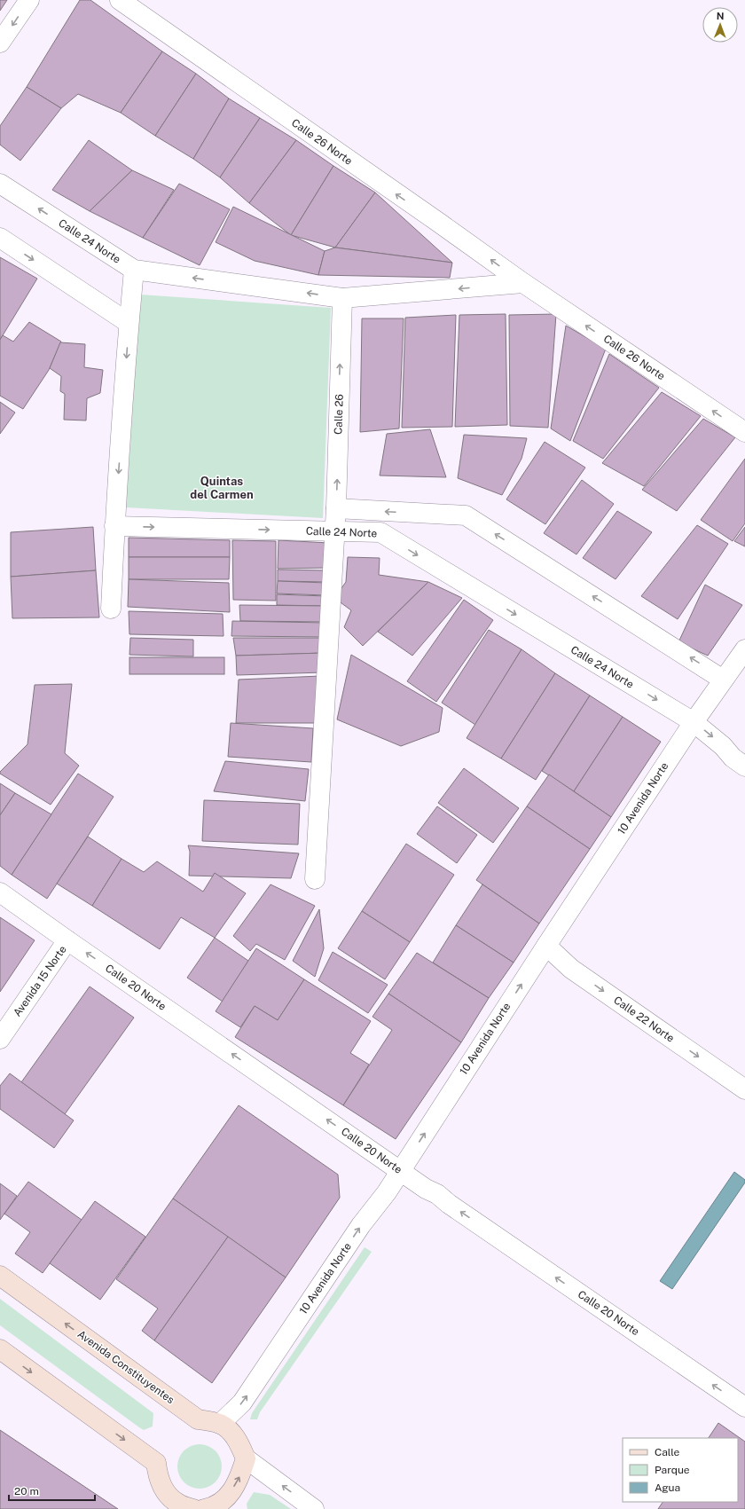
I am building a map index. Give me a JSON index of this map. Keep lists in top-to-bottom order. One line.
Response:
{"streets":{"main road":["Avenida Constituyentes"],"street":["Calle 26 Norte","Calle 24 Norte","Calle 26","10 Avenida Norte","Avenida 15 Norte","Calle 20 Norte","Calle 22 Norte"]},"crossings":[["Calle 24 Norte","Calle 26"],["Calle 24 Norte","10 Avenida Norte"],["10 Avenida Norte","Calle 20 Norte"],["10 Avenida Norte","Calle 22 Norte"],["10 Avenida Norte","Avenida Constituyentes"],["Avenida 15 Norte","Calle 20 Norte"]],"one_way":["Calle 26 Norte","Calle 26","10 Avenida Norte","Calle 20 Norte","Calle 22 Norte"],"districts":["Quintas del Carmen"],"legend":["Calle","Parque","Agua"],"scale_bar":"20 m","north":"top"}
